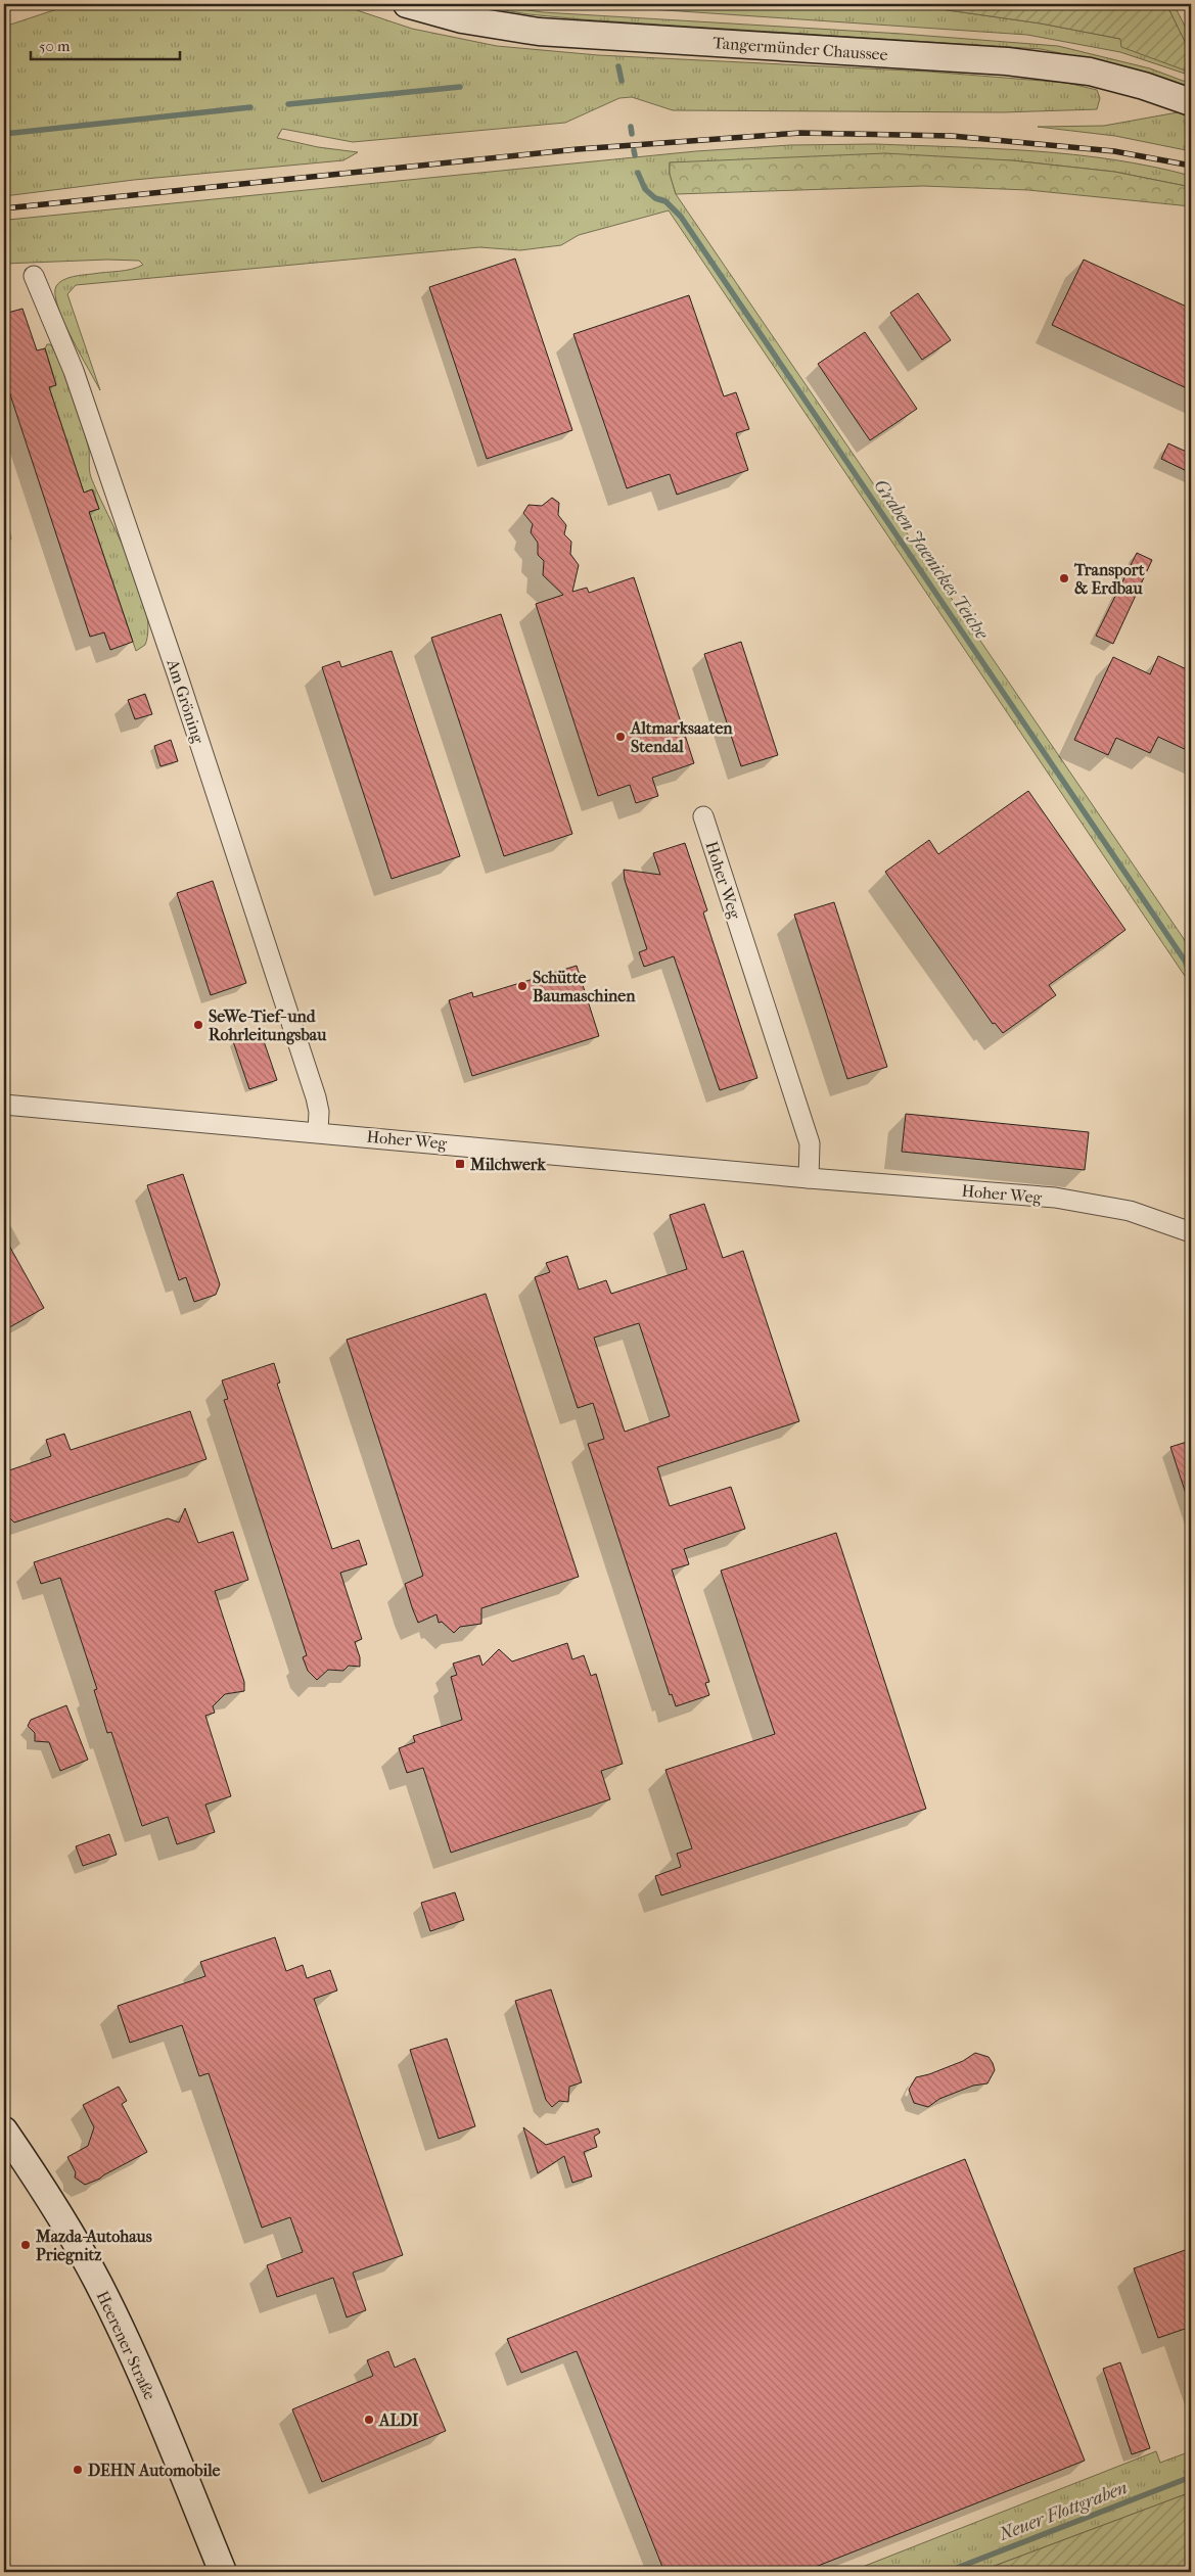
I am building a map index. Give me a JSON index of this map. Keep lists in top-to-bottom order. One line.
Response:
{"streets":{"main road":["Tangermünder Chaussee","Heerener Straße"],"street":["Am Gröning","Hoher Weg"]},"crossings":[["Am Gröning","Hoher Weg"]],"water":["Graben Jaenickes Teiche","Neuer Flottgraben"],"places":{"other":["Transport & Erdbau","Altmarksaaten Stendal","Schütte Baumaschinen","SeWe-Tief- und Rohrleitungsbau","Mazda-Autohaus Priegnitz","ALDI","DEHN Automobile"],"transit":["Milchwerk"]},"scale_bar":"50 m"}
